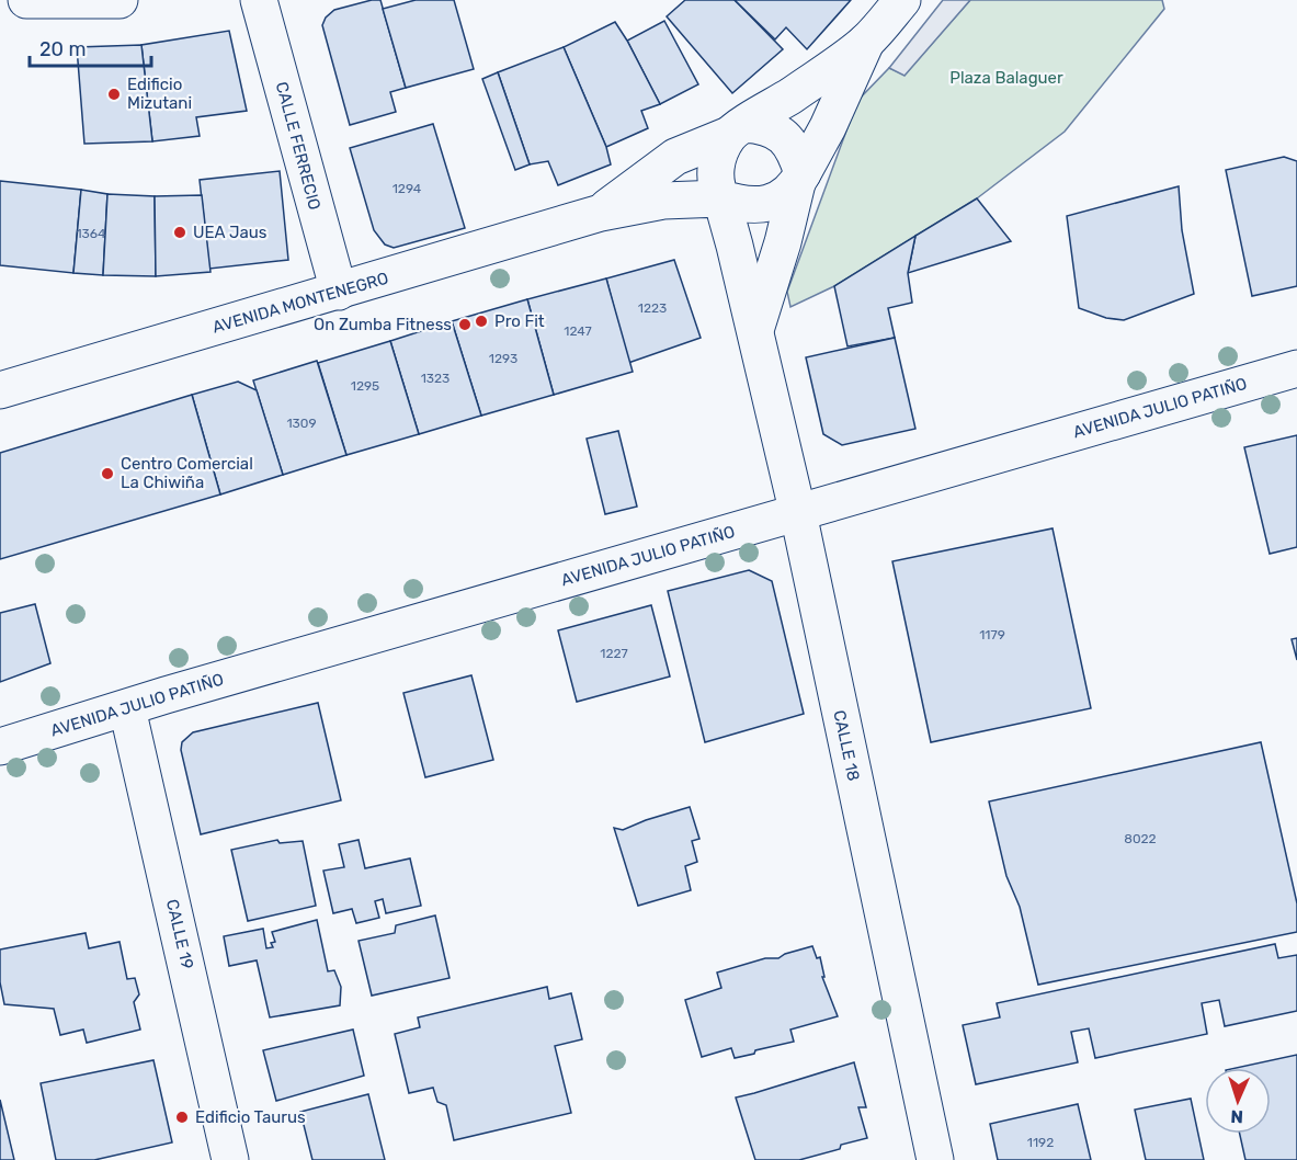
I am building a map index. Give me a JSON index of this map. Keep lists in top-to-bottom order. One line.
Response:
{"streets":{"street":["CALLE FERRECIO","AVENIDA MONTENEGRO","AVENIDA JULIO PATIÑO","CALLE 18","CALLE 19"]},"crossings":[["CALLE FERRECIO","AVENIDA MONTENEGRO"],["AVENIDA MONTENEGRO","CALLE 18"],["AVENIDA JULIO PATIÑO","CALLE 18"],["AVENIDA JULIO PATIÑO","CALLE 19"]],"parks":["Plaza Balaguer"],"places":["Edificio Mizutani","UEA Jaus","Pro Fit","On Zumba Fitness","Centro Comercial La Chiwiña","Edificio Taurus"],"house_numbers":["1294","1364","1223","1247","1293","1323","1295","1309","1179","1227","8022","1192"],"scale_bar":"20 m","north":"bottom"}
